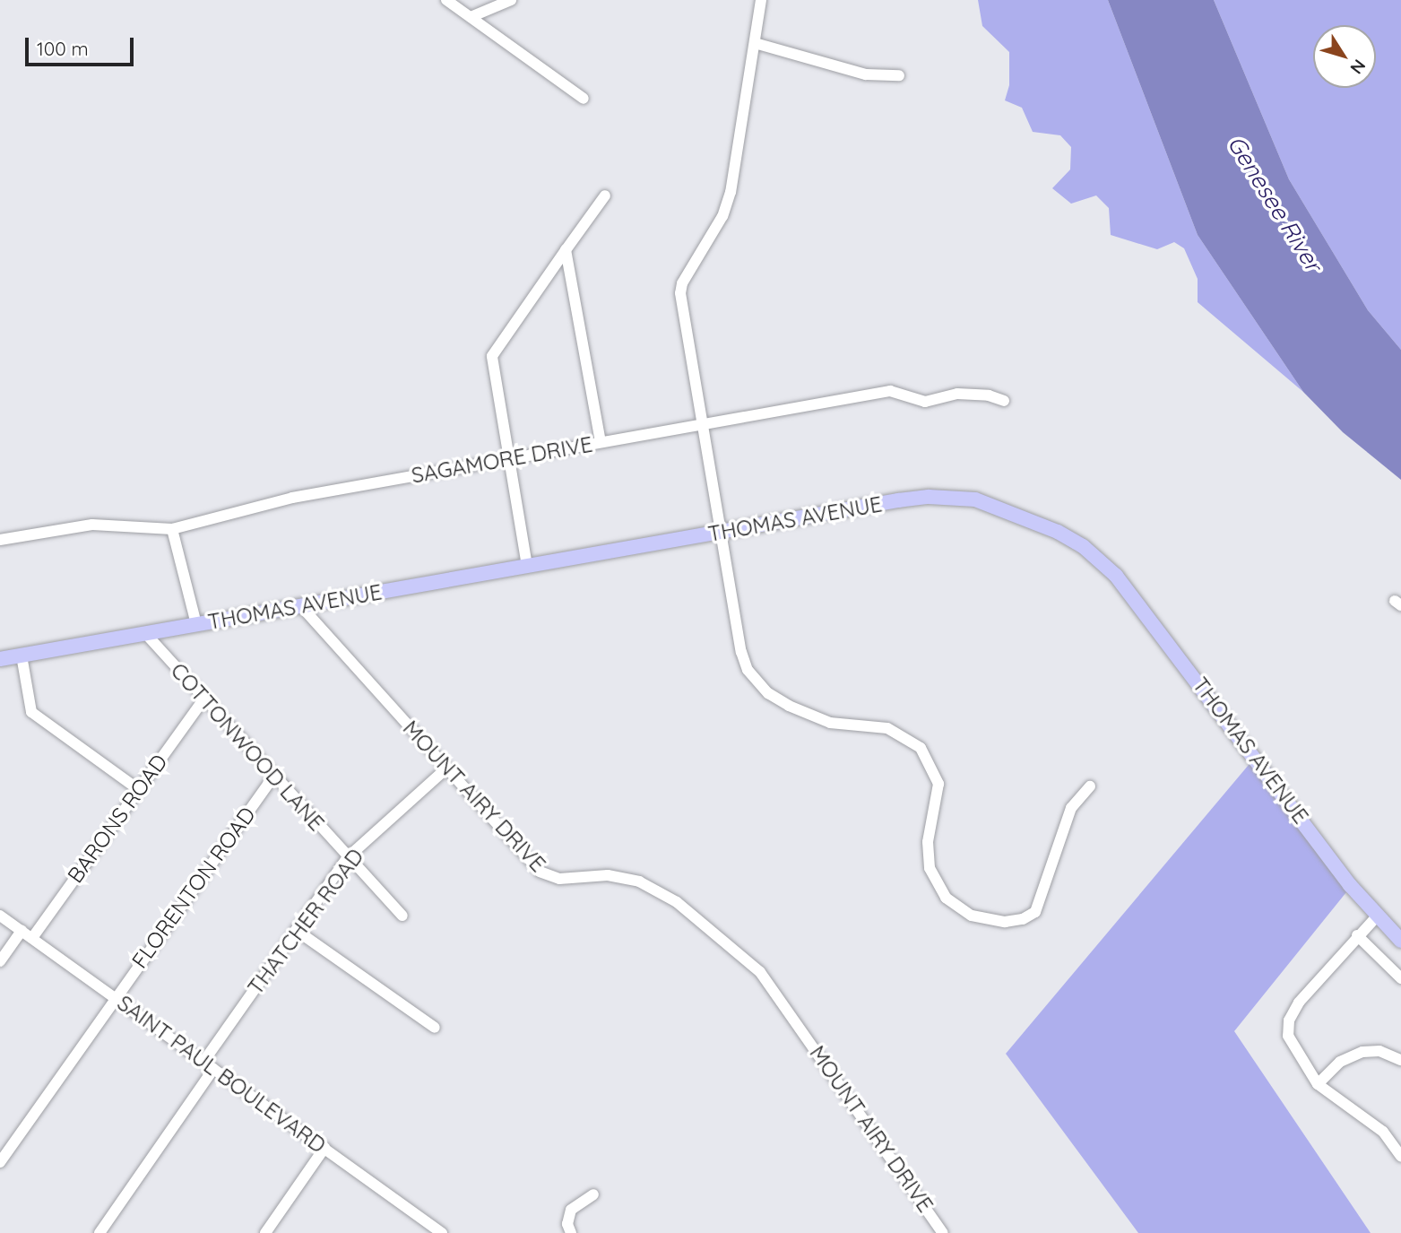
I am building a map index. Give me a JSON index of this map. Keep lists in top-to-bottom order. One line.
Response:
{"streets":{"main road":["THOMAS AVENUE"],"street":["SAGAMORE DRIVE","COTTONWOOD LANE","MOUNT AIRY DRIVE","BARONS ROAD","FLORENTON ROAD","THATCHER ROAD","SAINT PAUL BOULEVARD"]},"crossings":[["THOMAS AVENUE","COTTONWOOD LANE"],["THOMAS AVENUE","MOUNT AIRY DRIVE"],["COTTONWOOD LANE","BARONS ROAD"],["COTTONWOOD LANE","FLORENTON ROAD"],["COTTONWOOD LANE","THATCHER ROAD"],["MOUNT AIRY DRIVE","THATCHER ROAD"],["BARONS ROAD","SAINT PAUL BOULEVARD"],["FLORENTON ROAD","SAINT PAUL BOULEVARD"],["THATCHER ROAD","SAINT PAUL BOULEVARD"]],"water":["Genesee River"],"scale_bar":"100 m","north":"bottom right"}
